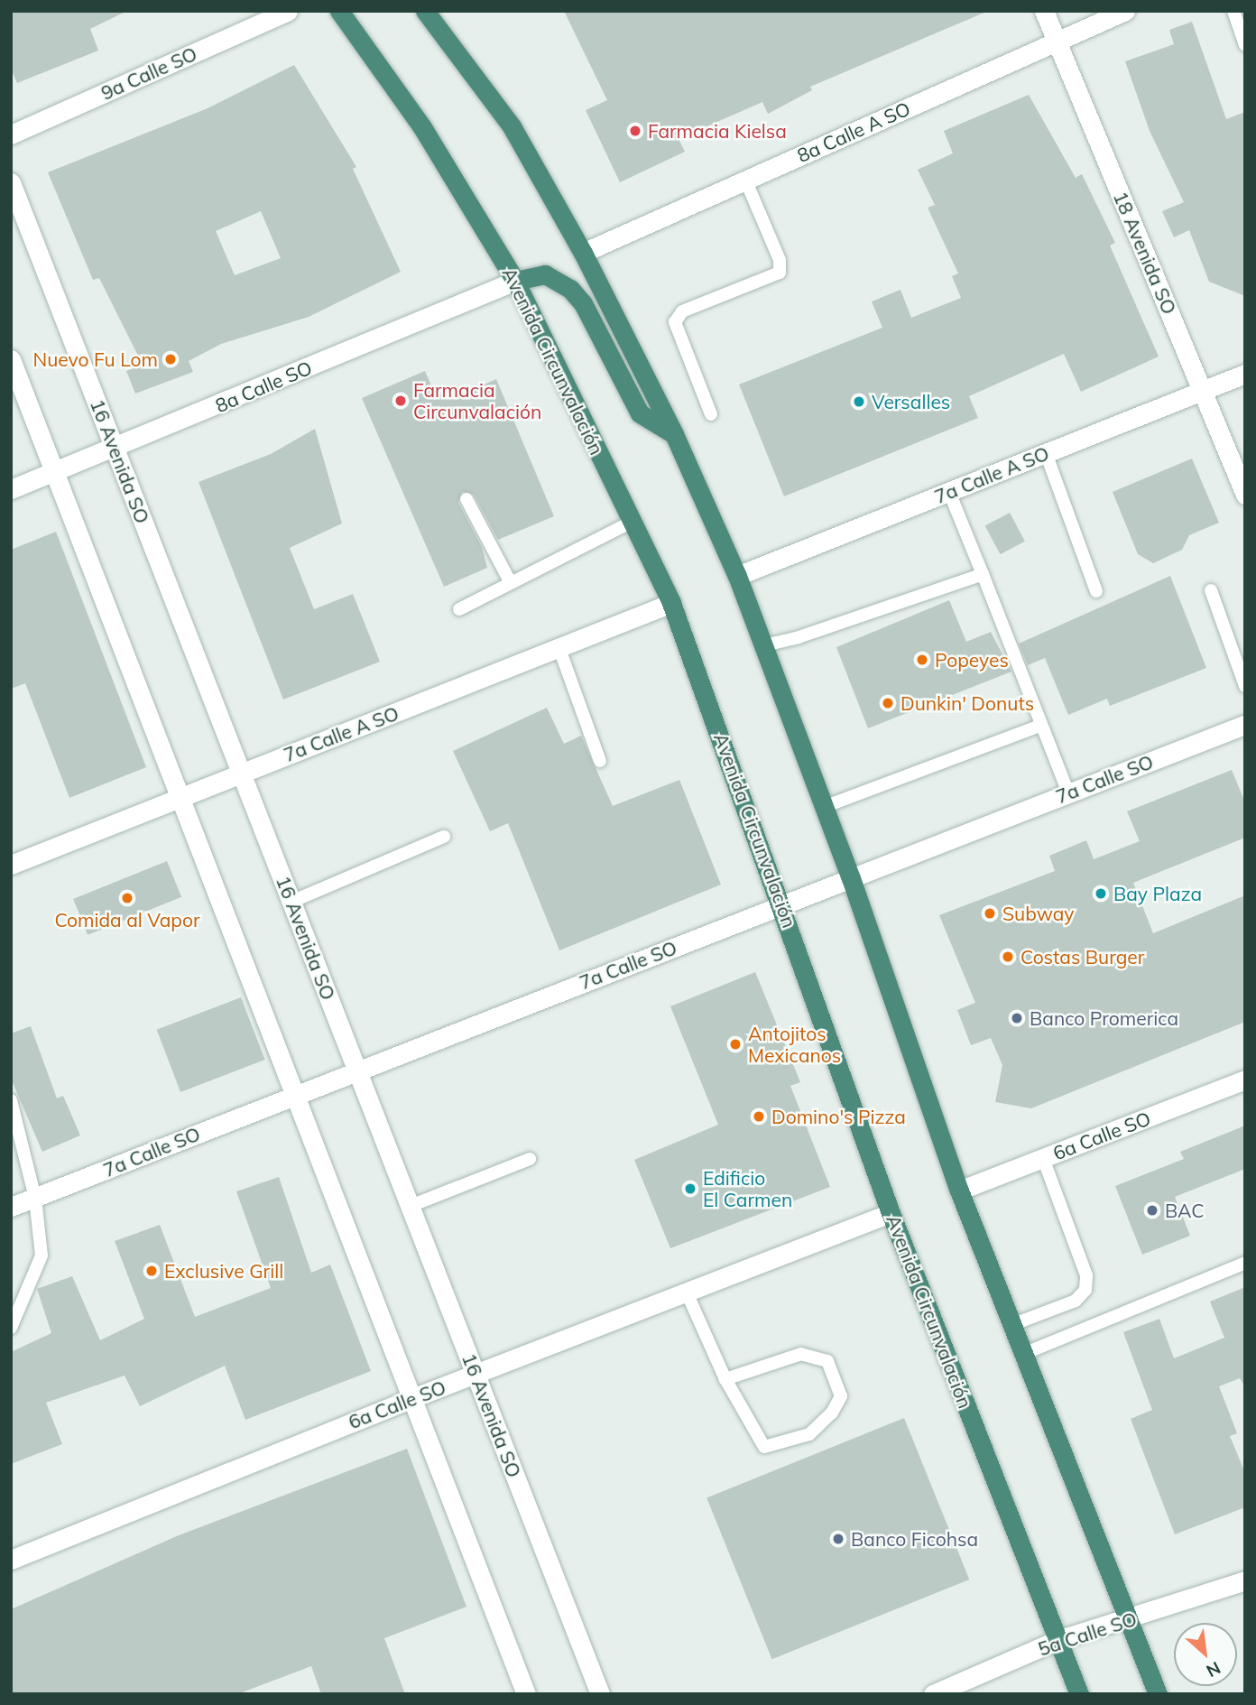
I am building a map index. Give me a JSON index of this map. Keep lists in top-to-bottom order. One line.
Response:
{"streets":{"highway":["Avenida Circunvalación"],"street":["9a Calle SO","8a Calle A SO","18 Avenida SO","8a Calle SO","16 Avenida SO","7a Calle A SO","7a Calle SO","6a Calle SO","5a Calle SO"]},"crossings":[["8a Calle A SO","18 Avenida SO"],["18 Avenida SO","7a Calle A SO"],["Avenida Circunvalación","8a Calle SO"],["Avenida Circunvalación","7a Calle A SO"],["Avenida Circunvalación","7a Calle SO"],["Avenida Circunvalación","6a Calle SO"],["Avenida Circunvalación","5a Calle SO"],["8a Calle SO","16 Avenida SO"],["16 Avenida SO","7a Calle A SO"],["16 Avenida SO","7a Calle SO"],["16 Avenida SO","6a Calle SO"]],"places":["Farmacia Kielsa","Nuevo Fu Lom","Farmacia Circunvalación","Versalles","Popeyes","Dunkin' Donuts","Bay Plaza","Comida al Vapor","Subway","Costas Burger","Banco Promerica","Antojitos Mexicanos","Domino's Pizza","Edificio El Carmen","BAC","Exclusive Grill","Banco Ficohsa"],"north":"bottom right"}
